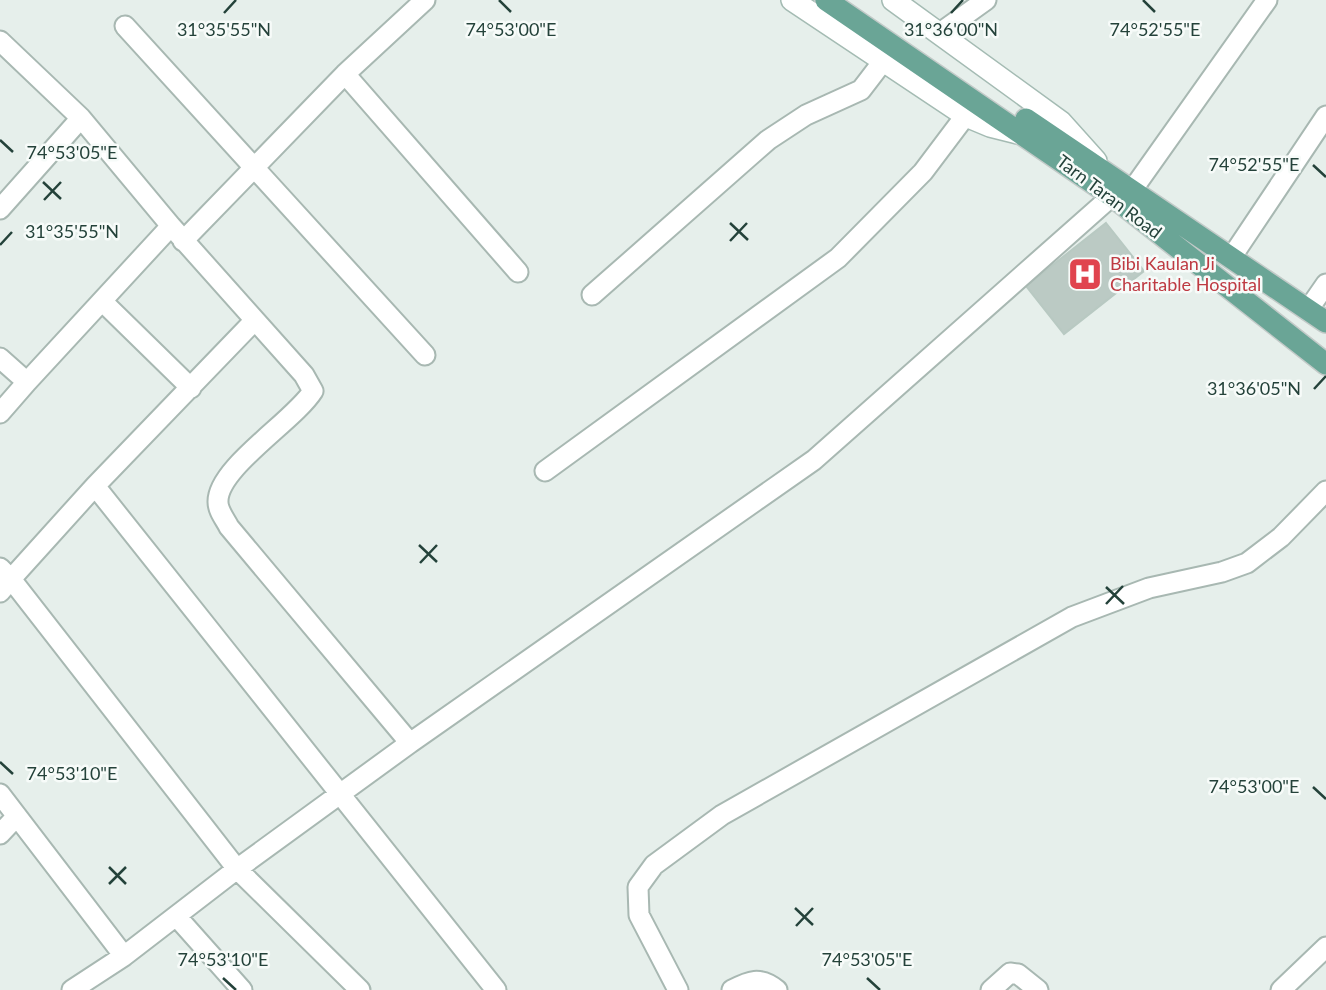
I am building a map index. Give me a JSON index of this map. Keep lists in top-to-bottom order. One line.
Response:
{"streets":{"main road":["Tarn Taran Road"]},"places":{"hospital":["Bibi Kaulan Ji Charitable Hospital"]},"coordinates":["74°53'00\"E","74°52'55\"E","31°35'55\"N","31°36'00\"N","74°53'05\"E","31°36'05\"N","74°53'10\"E"]}
